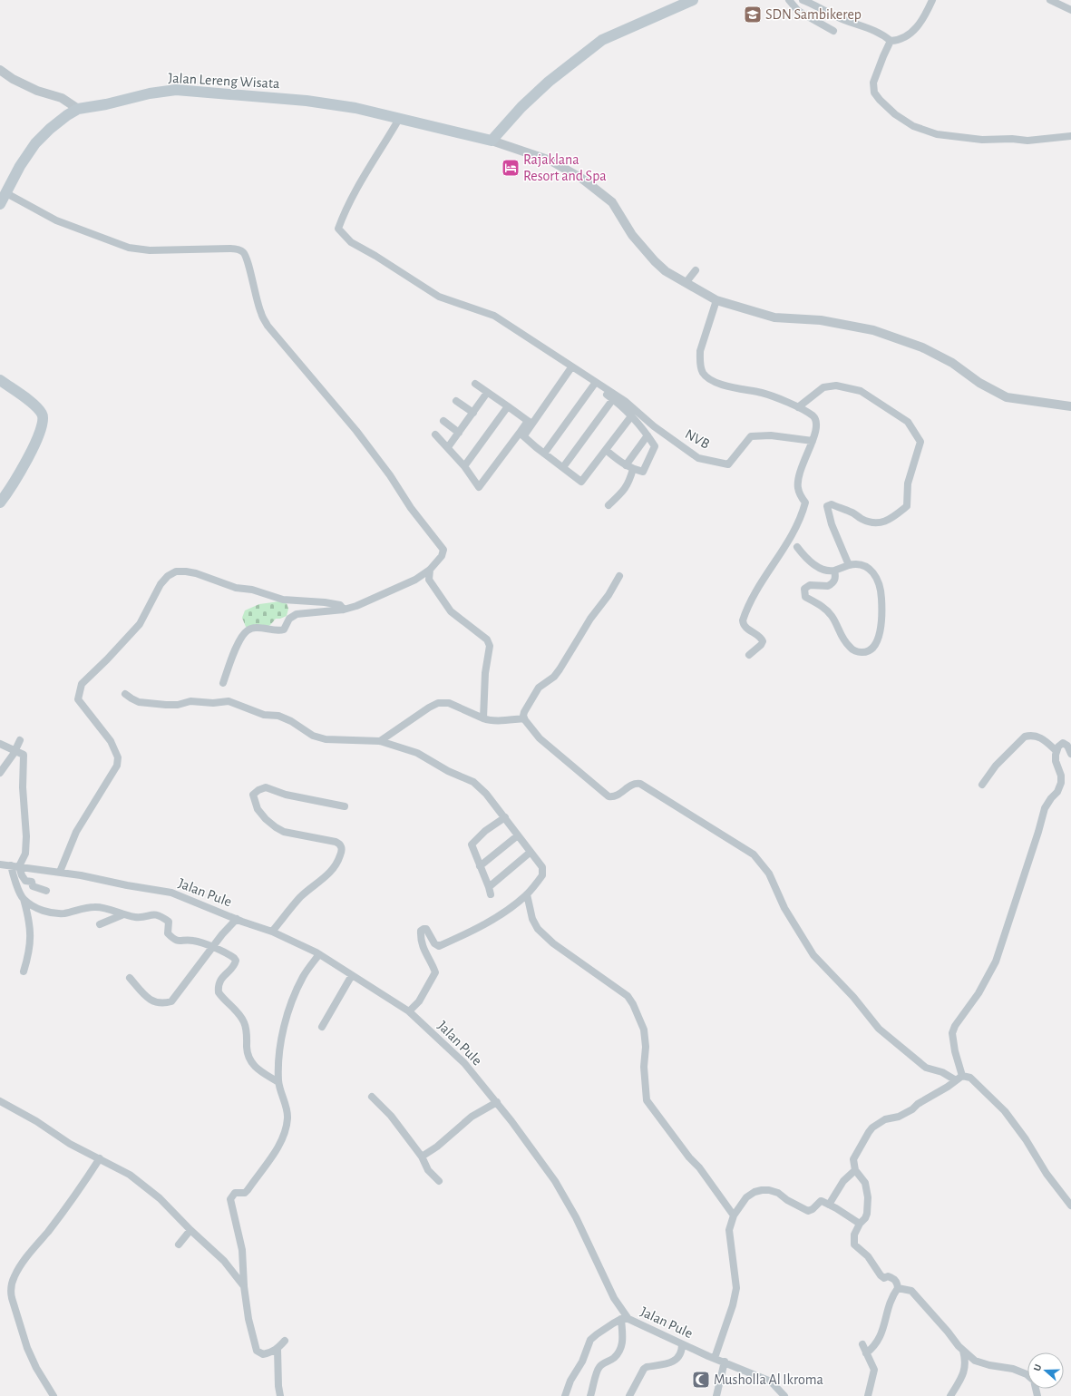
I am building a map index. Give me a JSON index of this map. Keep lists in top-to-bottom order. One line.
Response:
{"streets":{"main road":["Jalan Lereng Wisata"],"street":["NVB","Jalan Pule"]},"places":{"school or university":["SDN Sambikerep"],"hotel":["Rajaklana Resort and Spa"],"mosque":["Musholla Al Ikroma"]},"north":"left"}
